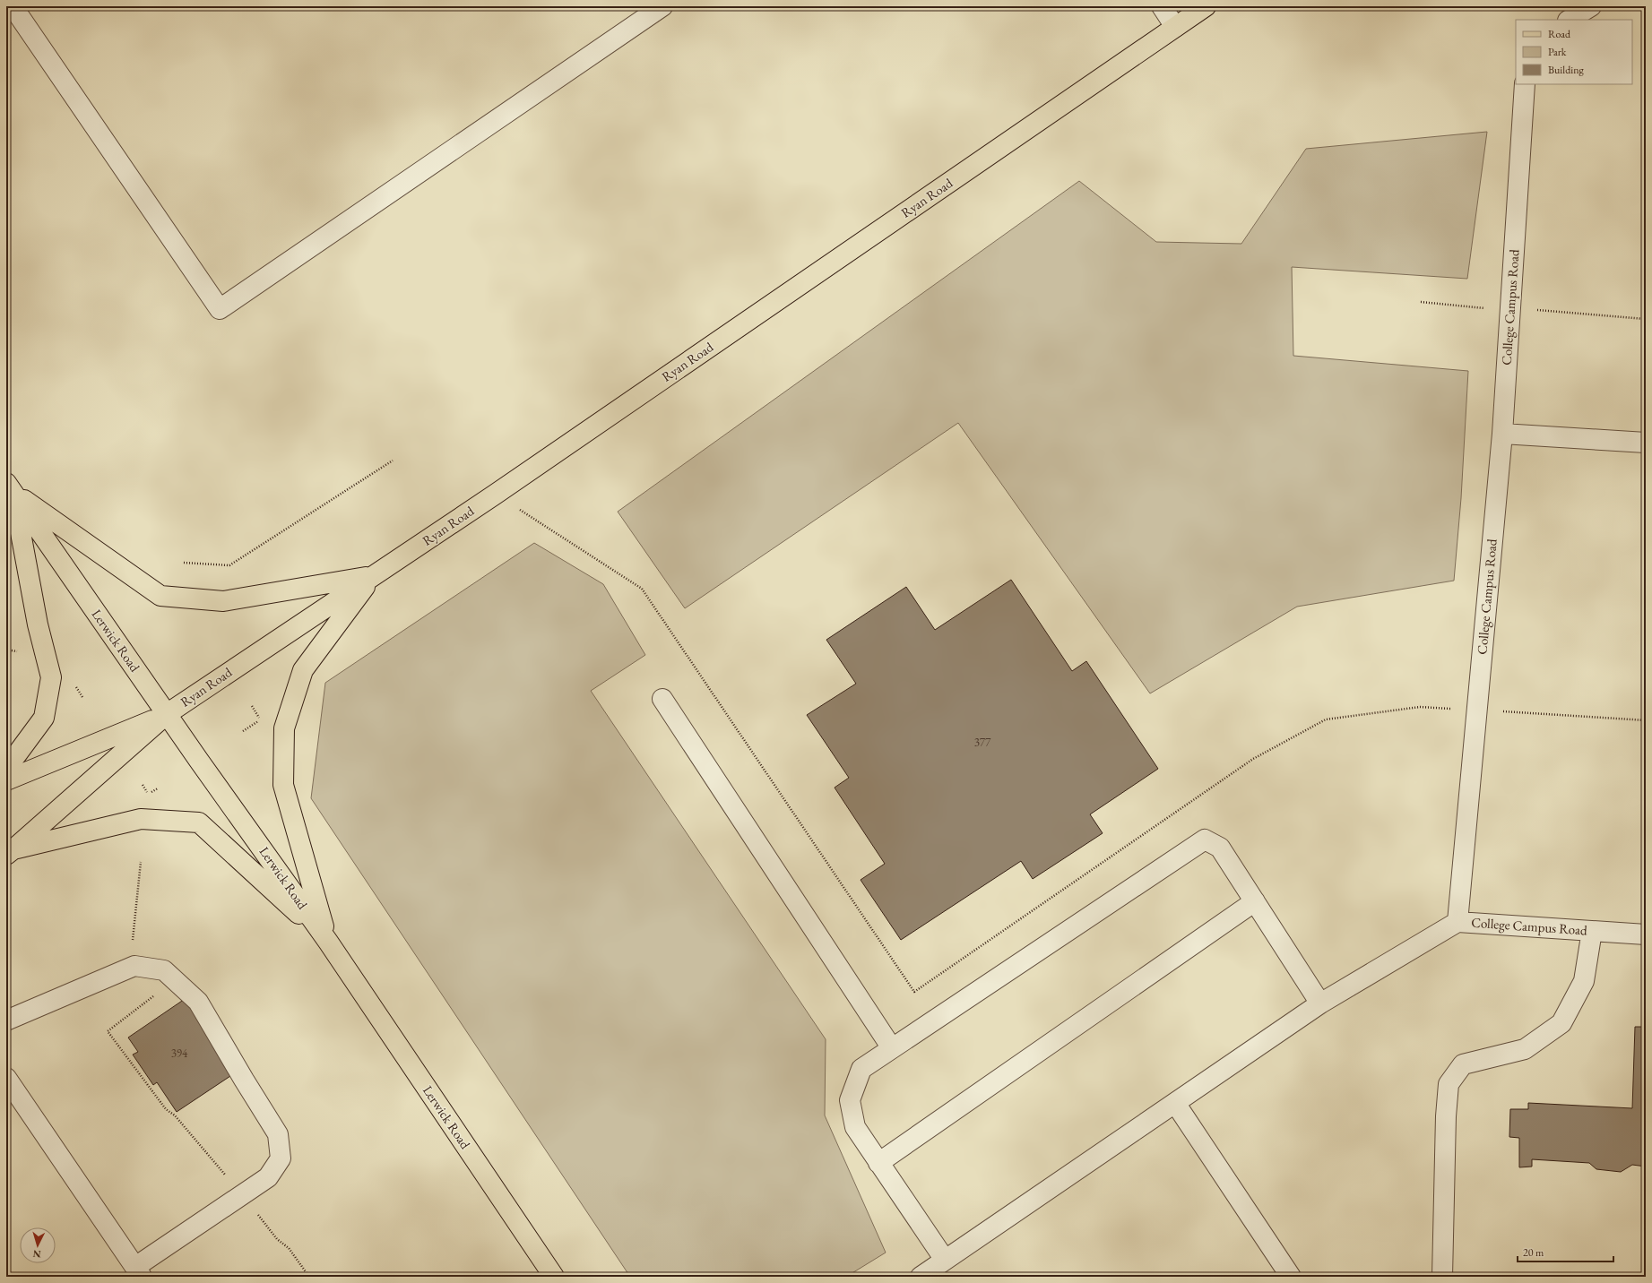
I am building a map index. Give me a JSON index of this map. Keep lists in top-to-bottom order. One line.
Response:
{"streets":{"main road":["Ryan Road","Lerwick Road"],"street":["College Campus Road"]},"crossings":[["Ryan Road","Lerwick Road"]],"house_numbers":["377","394"],"legend":["Road","Park","Building"],"scale_bar":"20 m","north":"bottom"}
